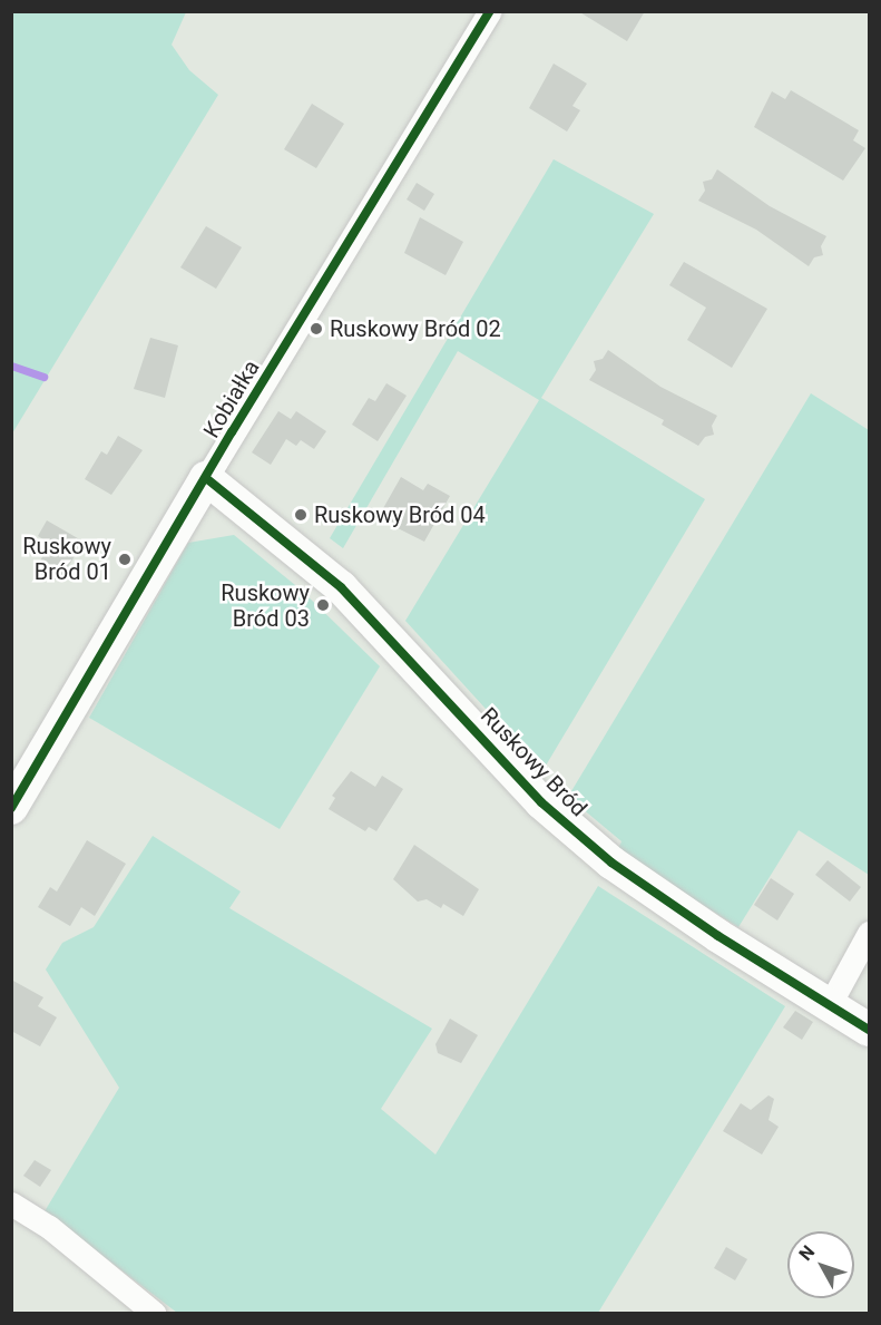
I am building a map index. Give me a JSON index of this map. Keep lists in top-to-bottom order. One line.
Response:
{"streets":{"street":["Kobiałka","Ruskowy Bród"]},"crossings":[["Kobiałka","Ruskowy Bród"]],"places":["Ruskowy Bród 02","Ruskowy Bród 04","Ruskowy Bród 01","Ruskowy Bród 03"],"north":"top left"}
